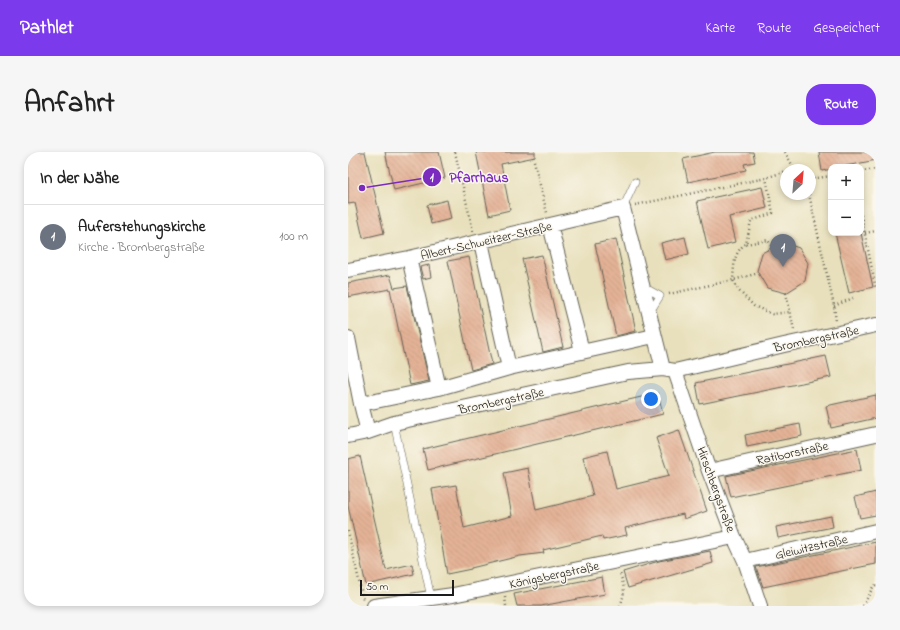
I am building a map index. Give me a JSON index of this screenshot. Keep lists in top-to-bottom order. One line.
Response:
{"streets":{"street":["Albert-Schweitzer-Straße","Brombergstraße","Ratiborstraße","Hirschbergstraße","Gleiwitzstraße","Königsbergstraße"]},"crossings":[["Brombergstraße","Hirschbergstraße"],["Ratiborstraße","Hirschbergstraße"],["Hirschbergstraße","Gleiwitzstraße"],["Hirschbergstraße","Königsbergstraße"]],"places":["Pfarrhaus"],"scale_bar":"50 m","north":"top right","page":{"header":"Pathlet","nav":["Karte","Route","Gespeichert"],"title":"Anfahrt","buttons":"Route","heading":"In der Nähe","map_buttons":["+","−"],"list":[{"mark":"1","name":"Auferstehungskirche","note":"Kirche · Brombergstraße","value":"100 m"}],"pins":"1","scale":"50 m"}}
